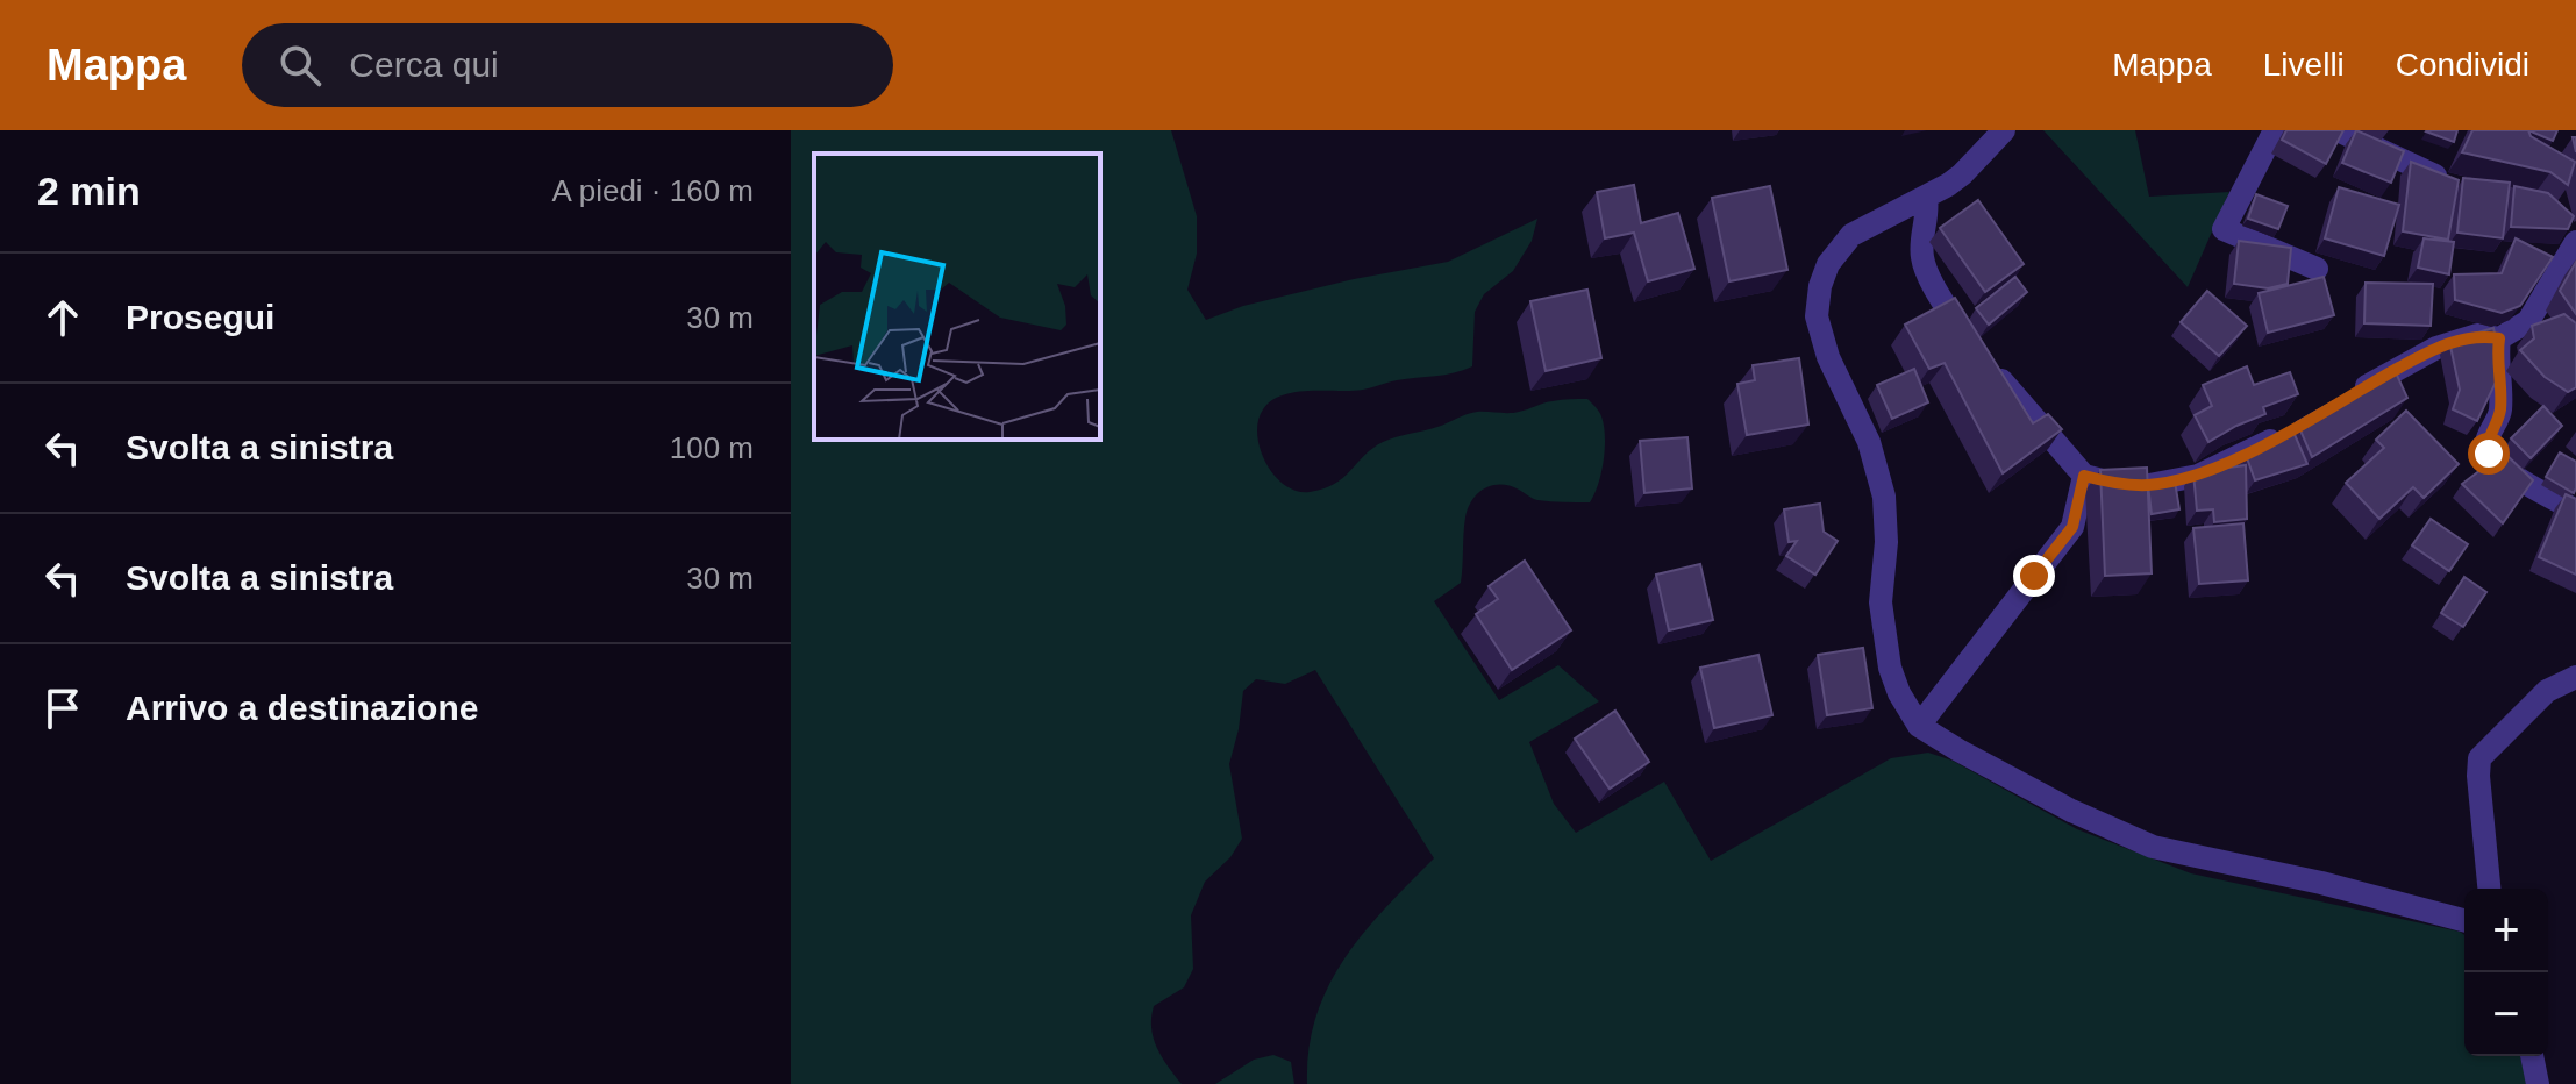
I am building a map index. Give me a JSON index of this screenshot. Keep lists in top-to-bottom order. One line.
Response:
{"page":{"header":"Mappa","search":"Cerca qui","nav":["Mappa","Livelli","Condividi"],"heading":["2 min","A piedi · 160 m"],"list":[["Prosegui","30 m"],["Svolta a sinistra","100 m"],["Svolta a sinistra","30 m"],"Arrivo a destinazione"],"map_buttons":["+","−"]}}
